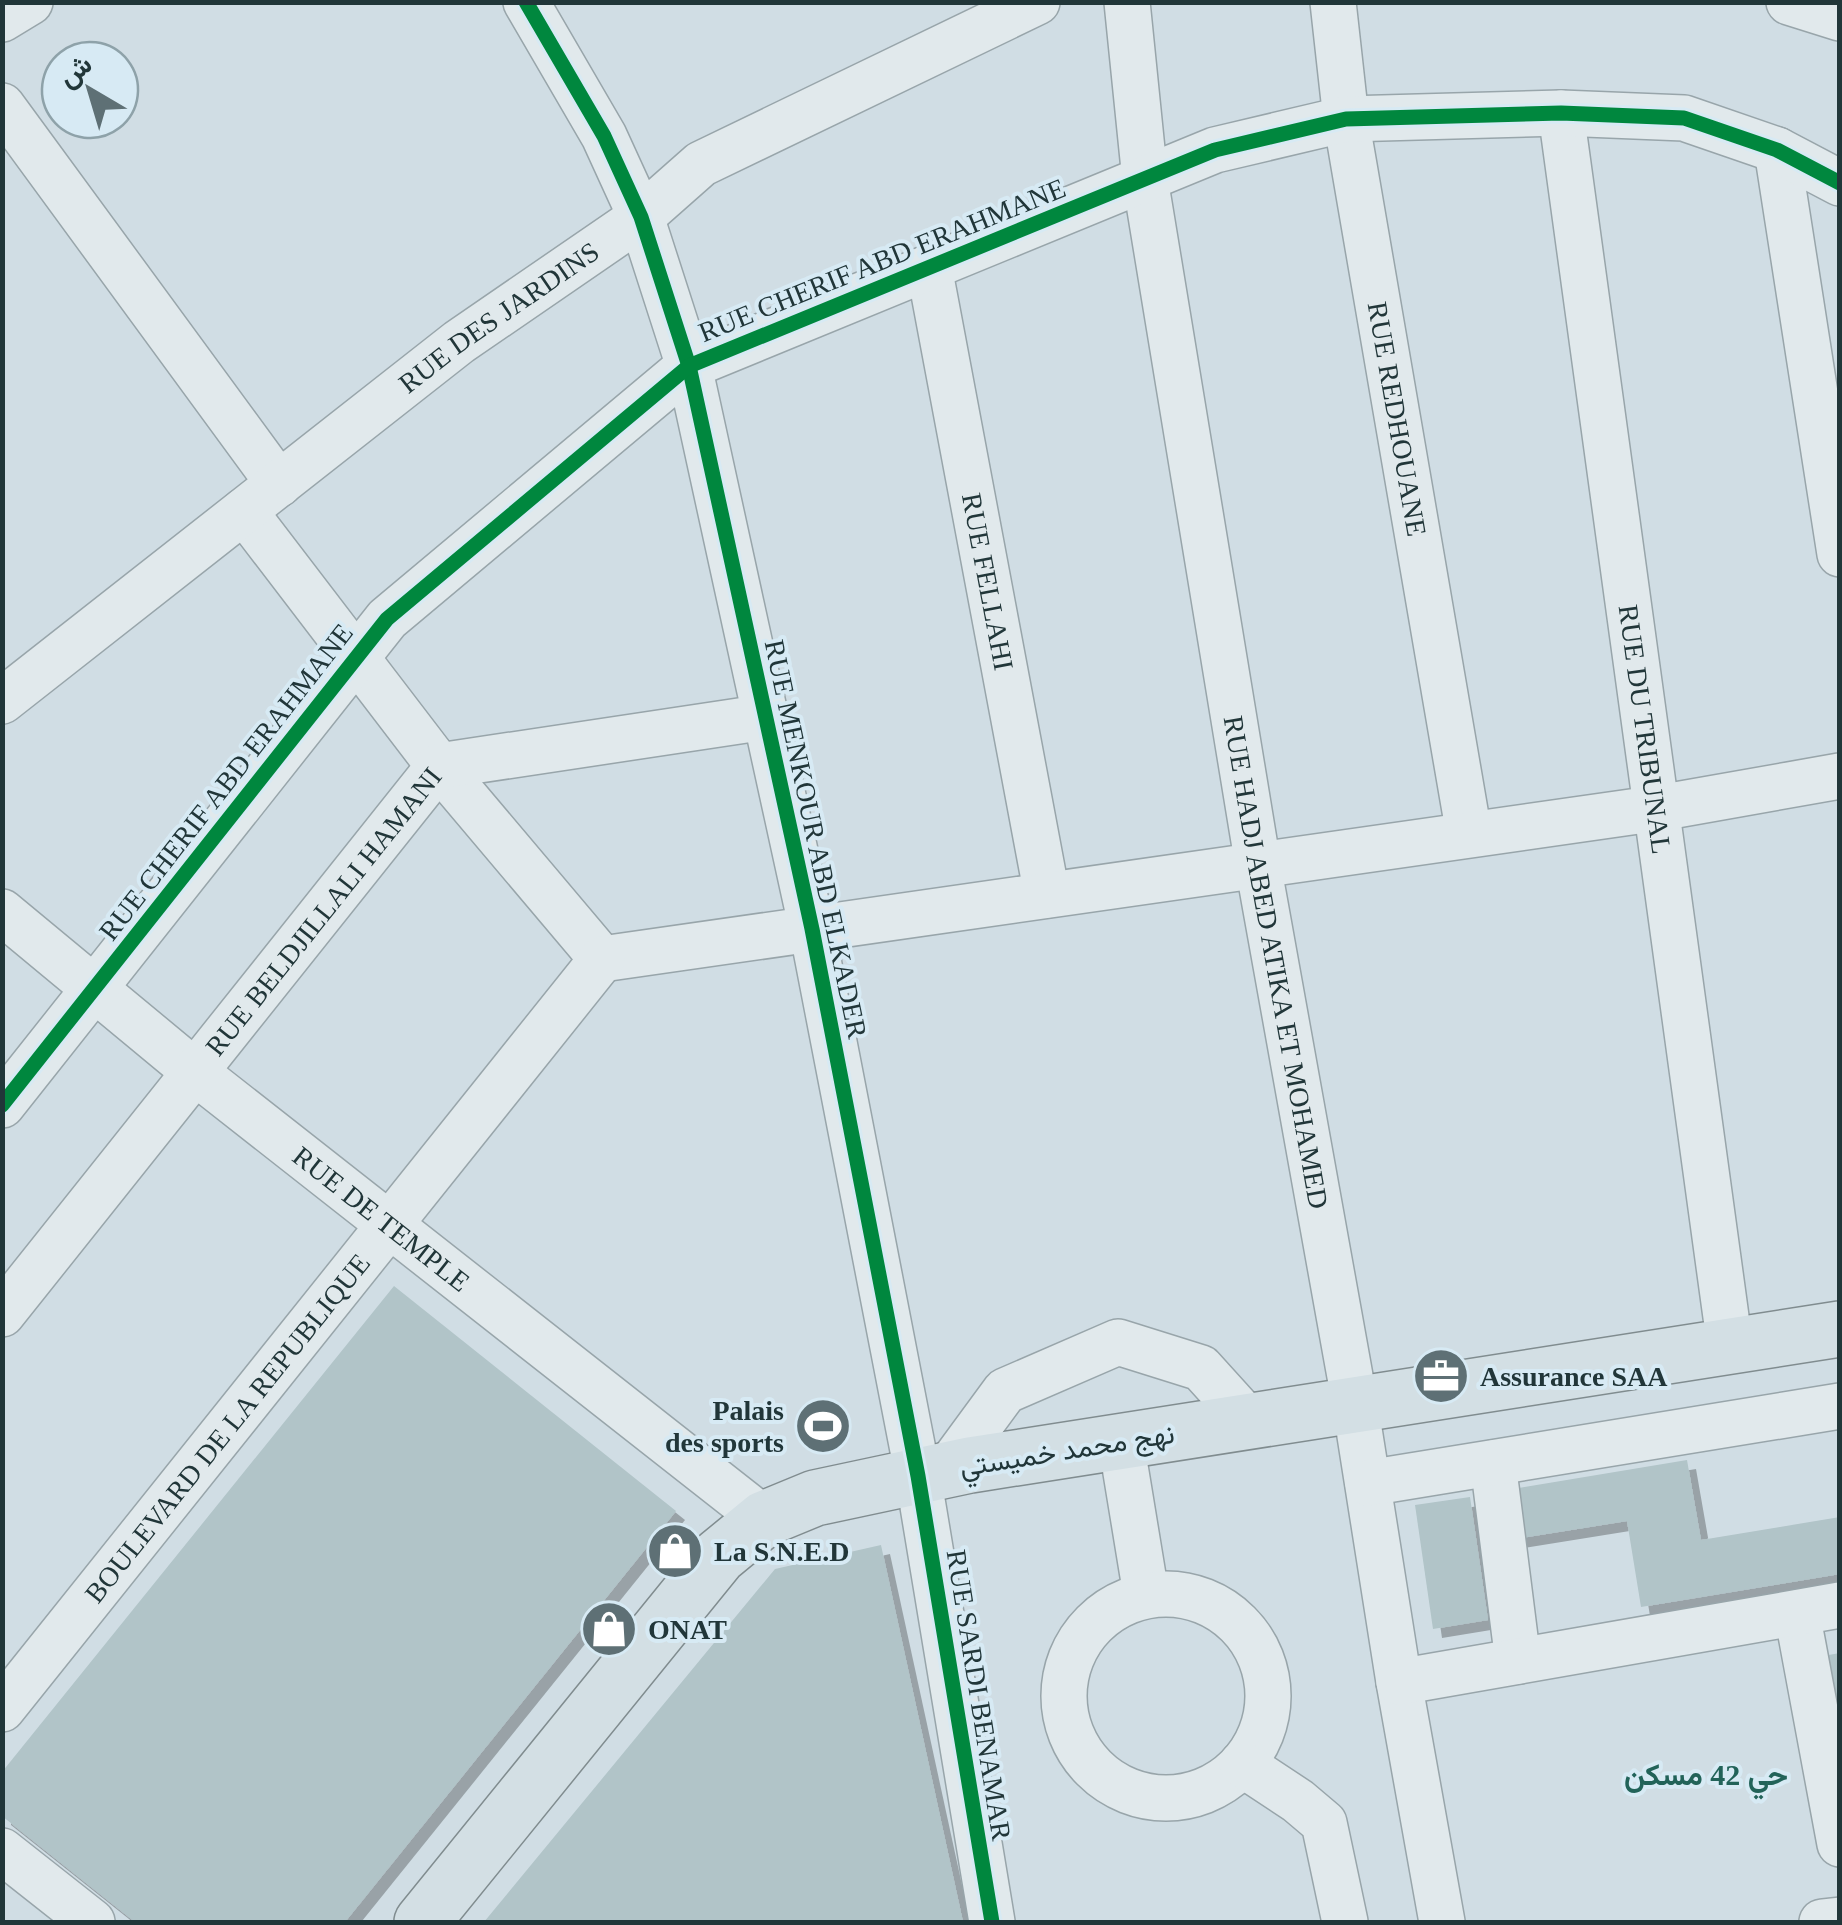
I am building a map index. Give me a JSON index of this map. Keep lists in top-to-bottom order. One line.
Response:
{"streets":{"main road":["نهج محمد خميستي"],"street":["RUE CHERIF ABD ERAHMANE","RUE DES JARDINS","RUE REDHOUANE","RUE FELLAHI","RUE DU TRIBUNAL","RUE MENKOUR ABD ELKADER","RUE BELDJILLALI HAMANI","RUE HADJ ABED ATIKA ET MOHAMED","RUE DE TEMPLE","BOULEVARD DE LA REPUBLIQUE","RUE SARDI BENAMAR"]},"crossings":[["RUE CHERIF ABD ERAHMANE","RUE REDHOUANE"],["RUE CHERIF ABD ERAHMANE","RUE FELLAHI"],["RUE CHERIF ABD ERAHMANE","RUE DU TRIBUNAL"],["RUE CHERIF ABD ERAHMANE","RUE MENKOUR ABD ELKADER"],["RUE CHERIF ABD ERAHMANE","RUE HADJ ABED ATIKA ET MOHAMED"],["RUE CHERIF ABD ERAHMANE","RUE DE TEMPLE"],["RUE DES JARDINS","RUE MENKOUR ABD ELKADER"],["RUE DU TRIBUNAL","نهج محمد خميستي"],["RUE MENKOUR ABD ELKADER","RUE BELDJILLALI HAMANI"],["RUE MENKOUR ABD ELKADER","نهج محمد خميستي"],["RUE MENKOUR ABD ELKADER","RUE SARDI BENAMAR"],["RUE BELDJILLALI HAMANI","RUE DE TEMPLE"],["RUE HADJ ABED ATIKA ET MOHAMED","نهج محمد خميستي"],["RUE DE TEMPLE","BOULEVARD DE LA REPUBLIQUE"],["RUE DE TEMPLE","نهج محمد خميستي"],["نهج محمد خميستي","RUE SARDI BENAMAR"]],"districts":["حي 42 مسكن"],"places":{"office":["Assurance SAA"],"sports":["Palais des sports"],"shop":["La S.N.E.D","ONAT"]},"north":"top left"}
